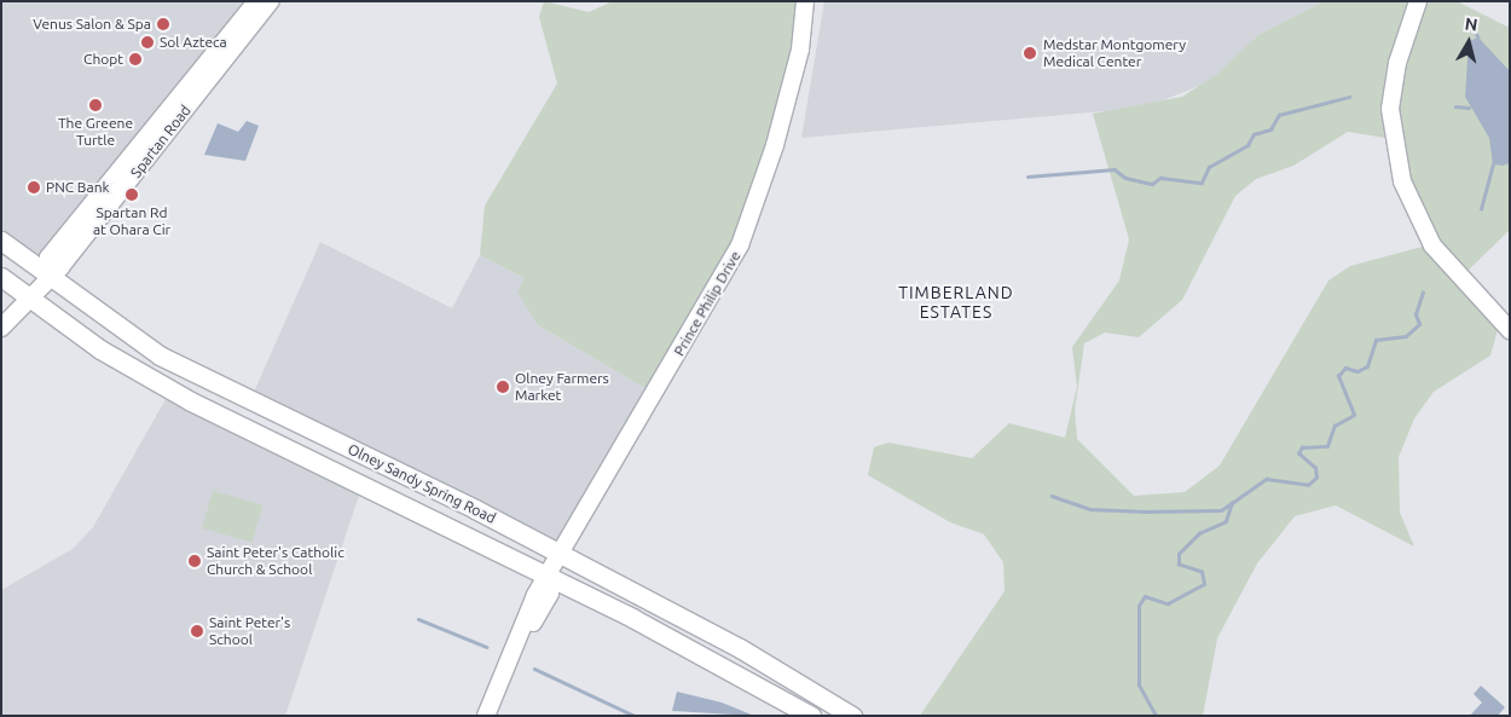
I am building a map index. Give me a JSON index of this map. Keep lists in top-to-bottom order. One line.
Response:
{"streets":{"main road":["Olney Sandy Spring Road"],"street":["Spartan Road","Prince Philip Drive"]},"crossings":[["Spartan Road","Olney Sandy Spring Road"],["Prince Philip Drive","Olney Sandy Spring Road"]],"districts":["TIMBERLAND ESTATES"],"places":["Venus Salon & Spa","Sol Azteca","Medstar Montgomery Medical Center","Chopt","The Greene Turtle","PNC Bank","Spartan Rd at Ohara Cir","Olney Farmers Market","Saint Peter's Catholic Church & School","Saint Peter's School"],"north":"top"}
